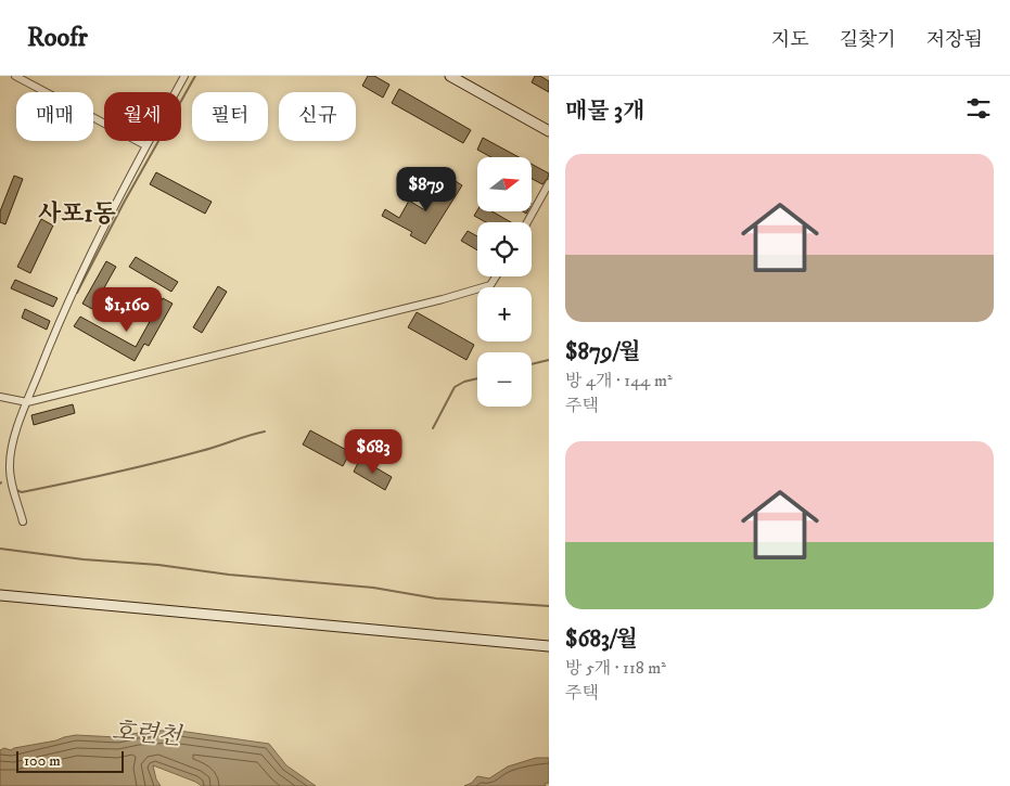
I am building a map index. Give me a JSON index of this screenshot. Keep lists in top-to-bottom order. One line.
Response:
{"districts":["사포1동"],"water":["호련천"],"scale_bar":"100 m","north":"right","page":{"header":"Roofr","nav":["지도","길찾기","저장됨"],"heading":"매물 3개","chip":["매매","월세","필터","신규"],"list":[{"name":"$879/월","note":"방 4개 · 144 m² · 주택"},{"name":"$683/월","note":"방 5개 · 118 m² · 주택"}],"map_buttons":["+","−"],"price":["$879","$1,160","$683"],"scale":"100 m"}}
